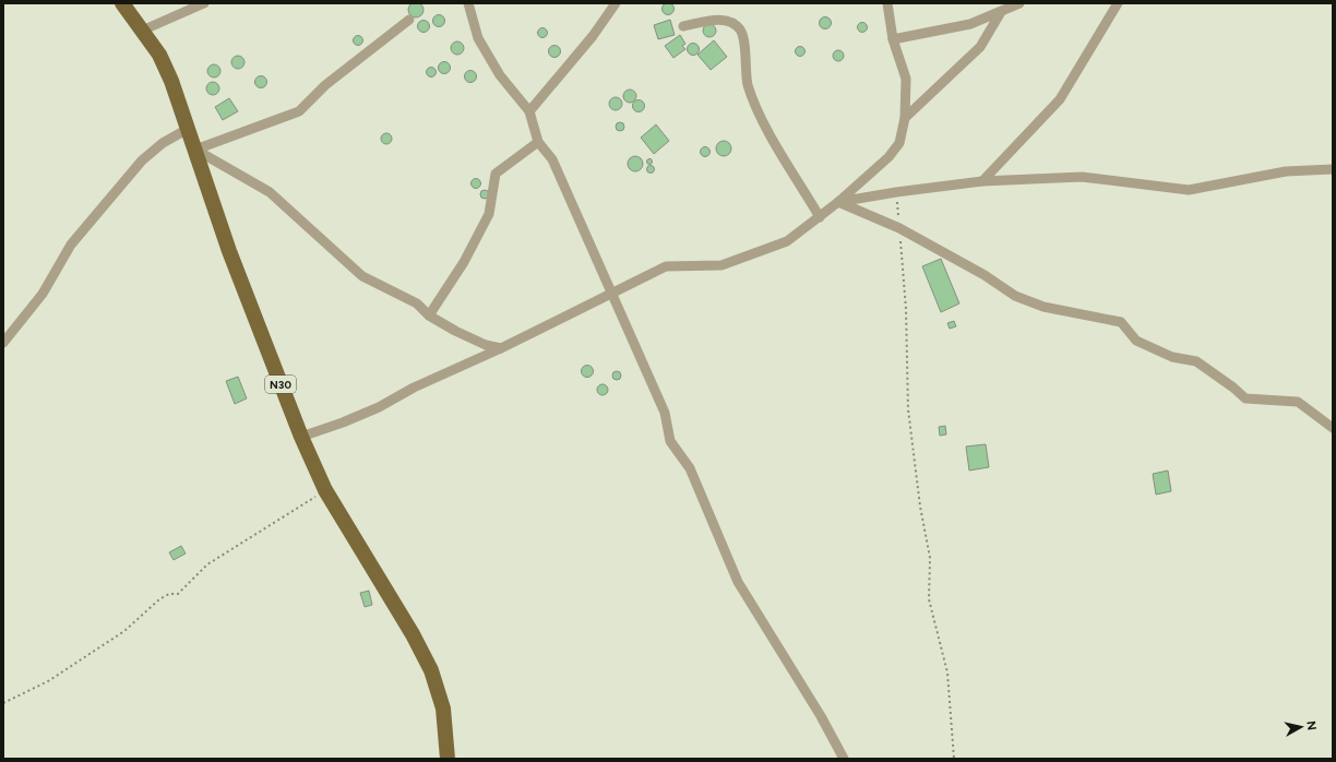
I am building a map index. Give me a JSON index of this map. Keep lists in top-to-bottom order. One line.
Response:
{"streets":{"main road":["N30"]},"north":"right"}
